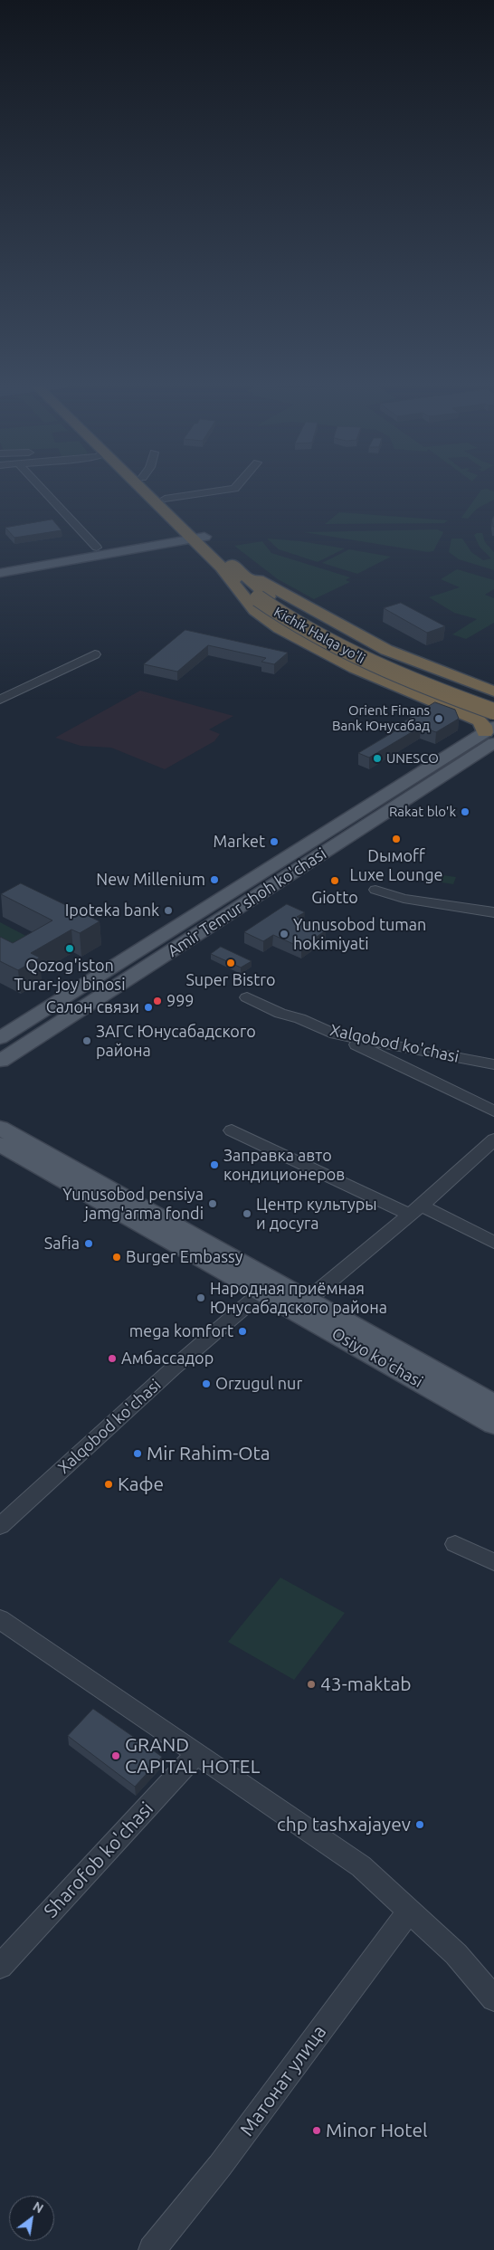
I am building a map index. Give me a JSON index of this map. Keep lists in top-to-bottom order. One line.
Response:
{"streets":{"highway":["Kichik Halqa yo'li"],"main road":["Amir Temur shoh ko'chasi","Osiyo ko'chasi"],"street":["Xalqobod ko'chasi","Sharofob ko'chasi","Матонат улица"]},"crossings":[["Xalqobod ko'chasi","Osiyo ko'chasi"]],"places":["Orient Finans Bank Юнусабад","UNESCO","Rakat blo'k","Dымоff Luxe Lounge","Market","New Millenium","Giotto","Ipoteka bank","Yunusobod tuman hokimiyati","Qozog'iston Turar-joy binosi","Super Bistro","999","Салон связи","ЗАГС Юнусабадского района","Заправка авто кондиционеров","Yunusobod pensiya jamg'arma fondi","Центр культуры и досуга","Safia","Burger Embassy","Народная приёмная Юнусабадского района","mega komfort","Амбассадор","Orzugul nur","Mir Rahim-Ota","Кафе","43-maktab","GRAND CAPITAL HOTEL","chp tashxajayev","Minor Hotel"],"north":"top right"}
